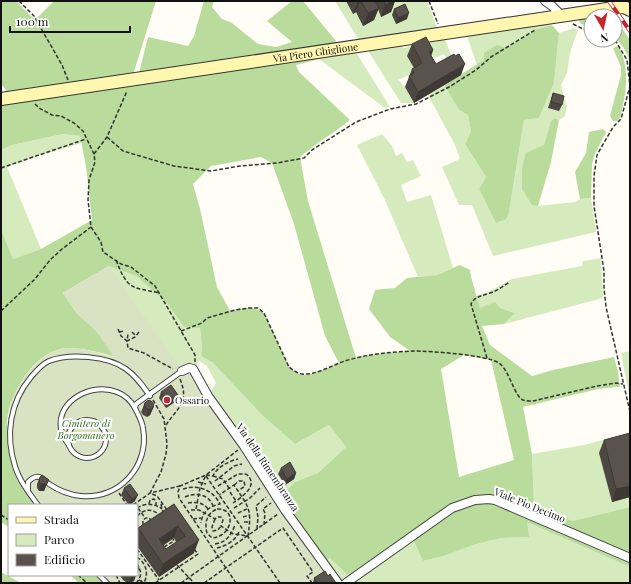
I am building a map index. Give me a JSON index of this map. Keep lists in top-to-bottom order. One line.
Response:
{"streets":{"street":["Via Piero Ghiglione","Via della Rimembranza","Viale Pio Decimo"]},"parks":["Cimitero di Borgomanero"],"places":["Ossario"],"legend":["Strada","Parco","Edificio"],"scale_bar":"100 m","north":"bottom"}
